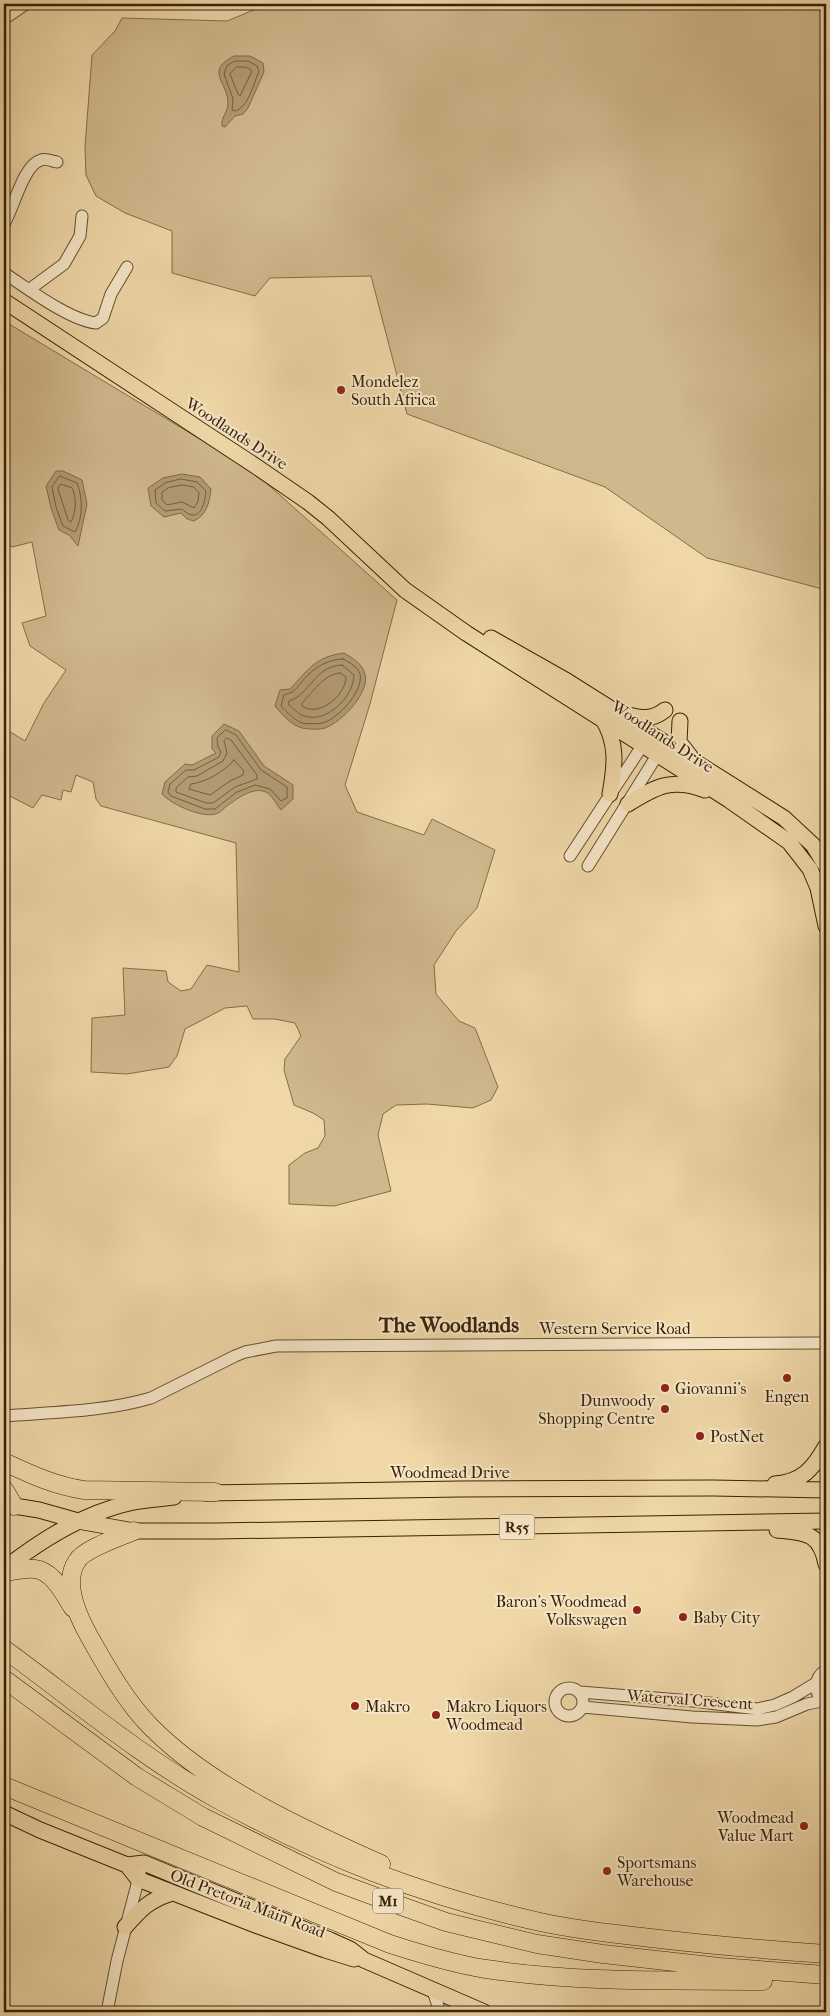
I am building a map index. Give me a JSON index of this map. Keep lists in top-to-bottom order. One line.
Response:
{"streets":{"highway":["M1"],"main road":["Woodlands Drive","Woodmead Drive","R55","Old Pretoria Main Road"],"street":["Western Service Road","Waterval Crescent"]},"crossings":[["Woodmead Drive","R55"]],"districts":["The Woodlands"],"places":["Mondelez South Africa","Engen","Giovanni's","Dunwoody Shopping Centre","PostNet","Baron's Woodmead Volkswagen","Baby City","Makro","Makro Liquors Woodmead","Woodmead Value Mart","Sportsmans Warehouse"]}
